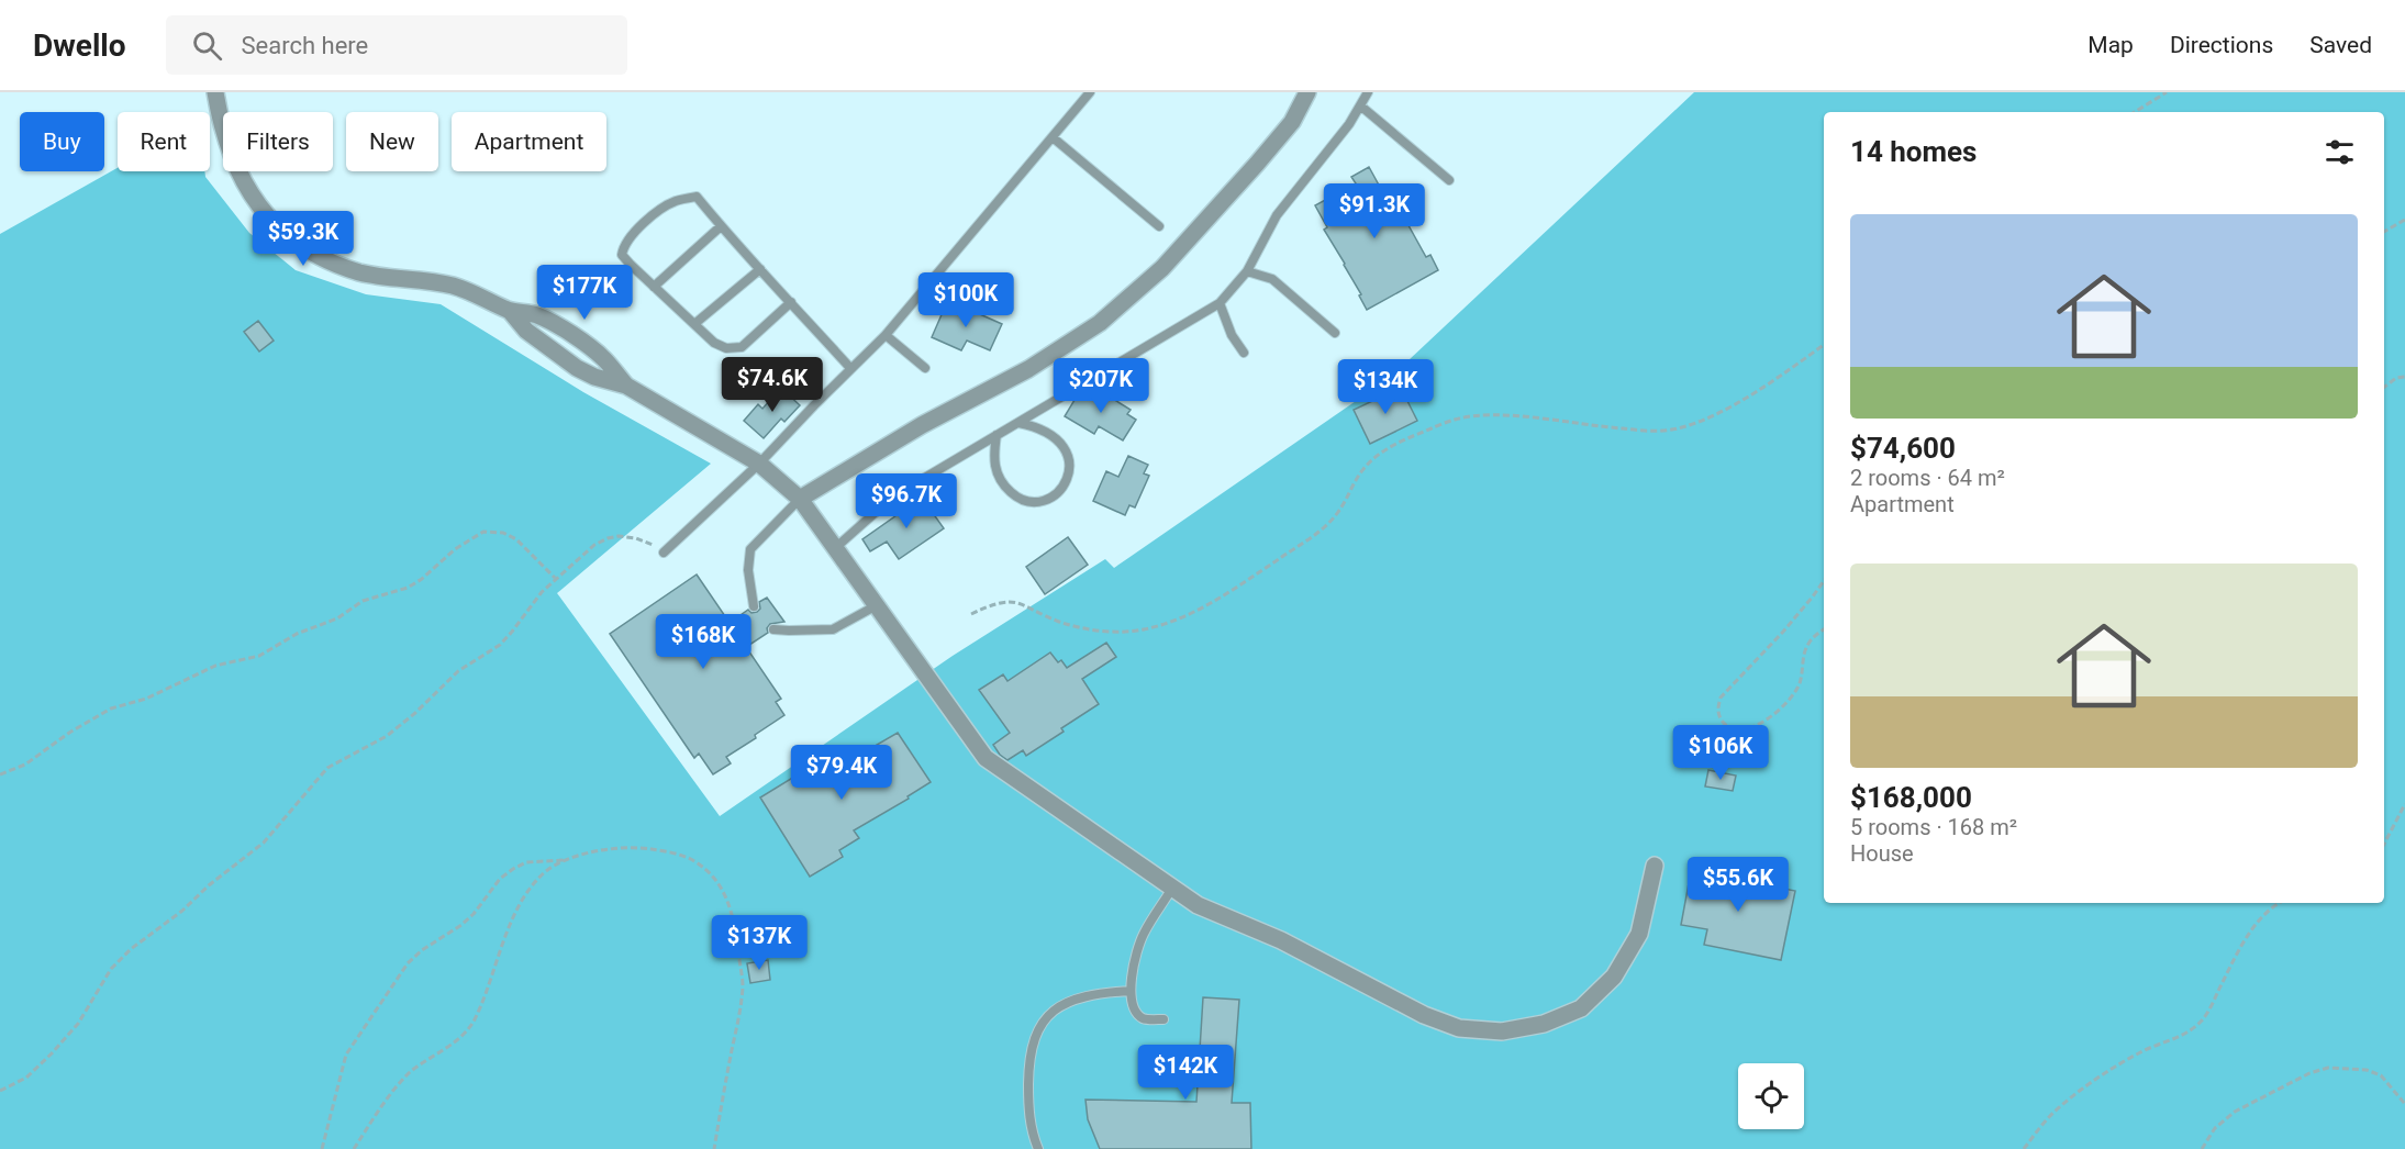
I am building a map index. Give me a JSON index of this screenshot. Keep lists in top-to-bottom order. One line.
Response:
{"page":{"header":"Dwello","search":"Search here","nav":["Map","Directions","Saved"],"chip":["Buy","Rent","Filters","New","Apartment"],"heading":"14 homes","price":["$91.3K","$59.3K","$177K","$100K","$74.6K","$207K","$134K","$96.7K","$168K","$106K","$79.4K","$55.6K","$137K","$142K"],"list":[{"name":"$74,600","note":"2 rooms · 64 m² · Apartment"},{"name":"$168,000","note":"5 rooms · 168 m² · House"}]}}
